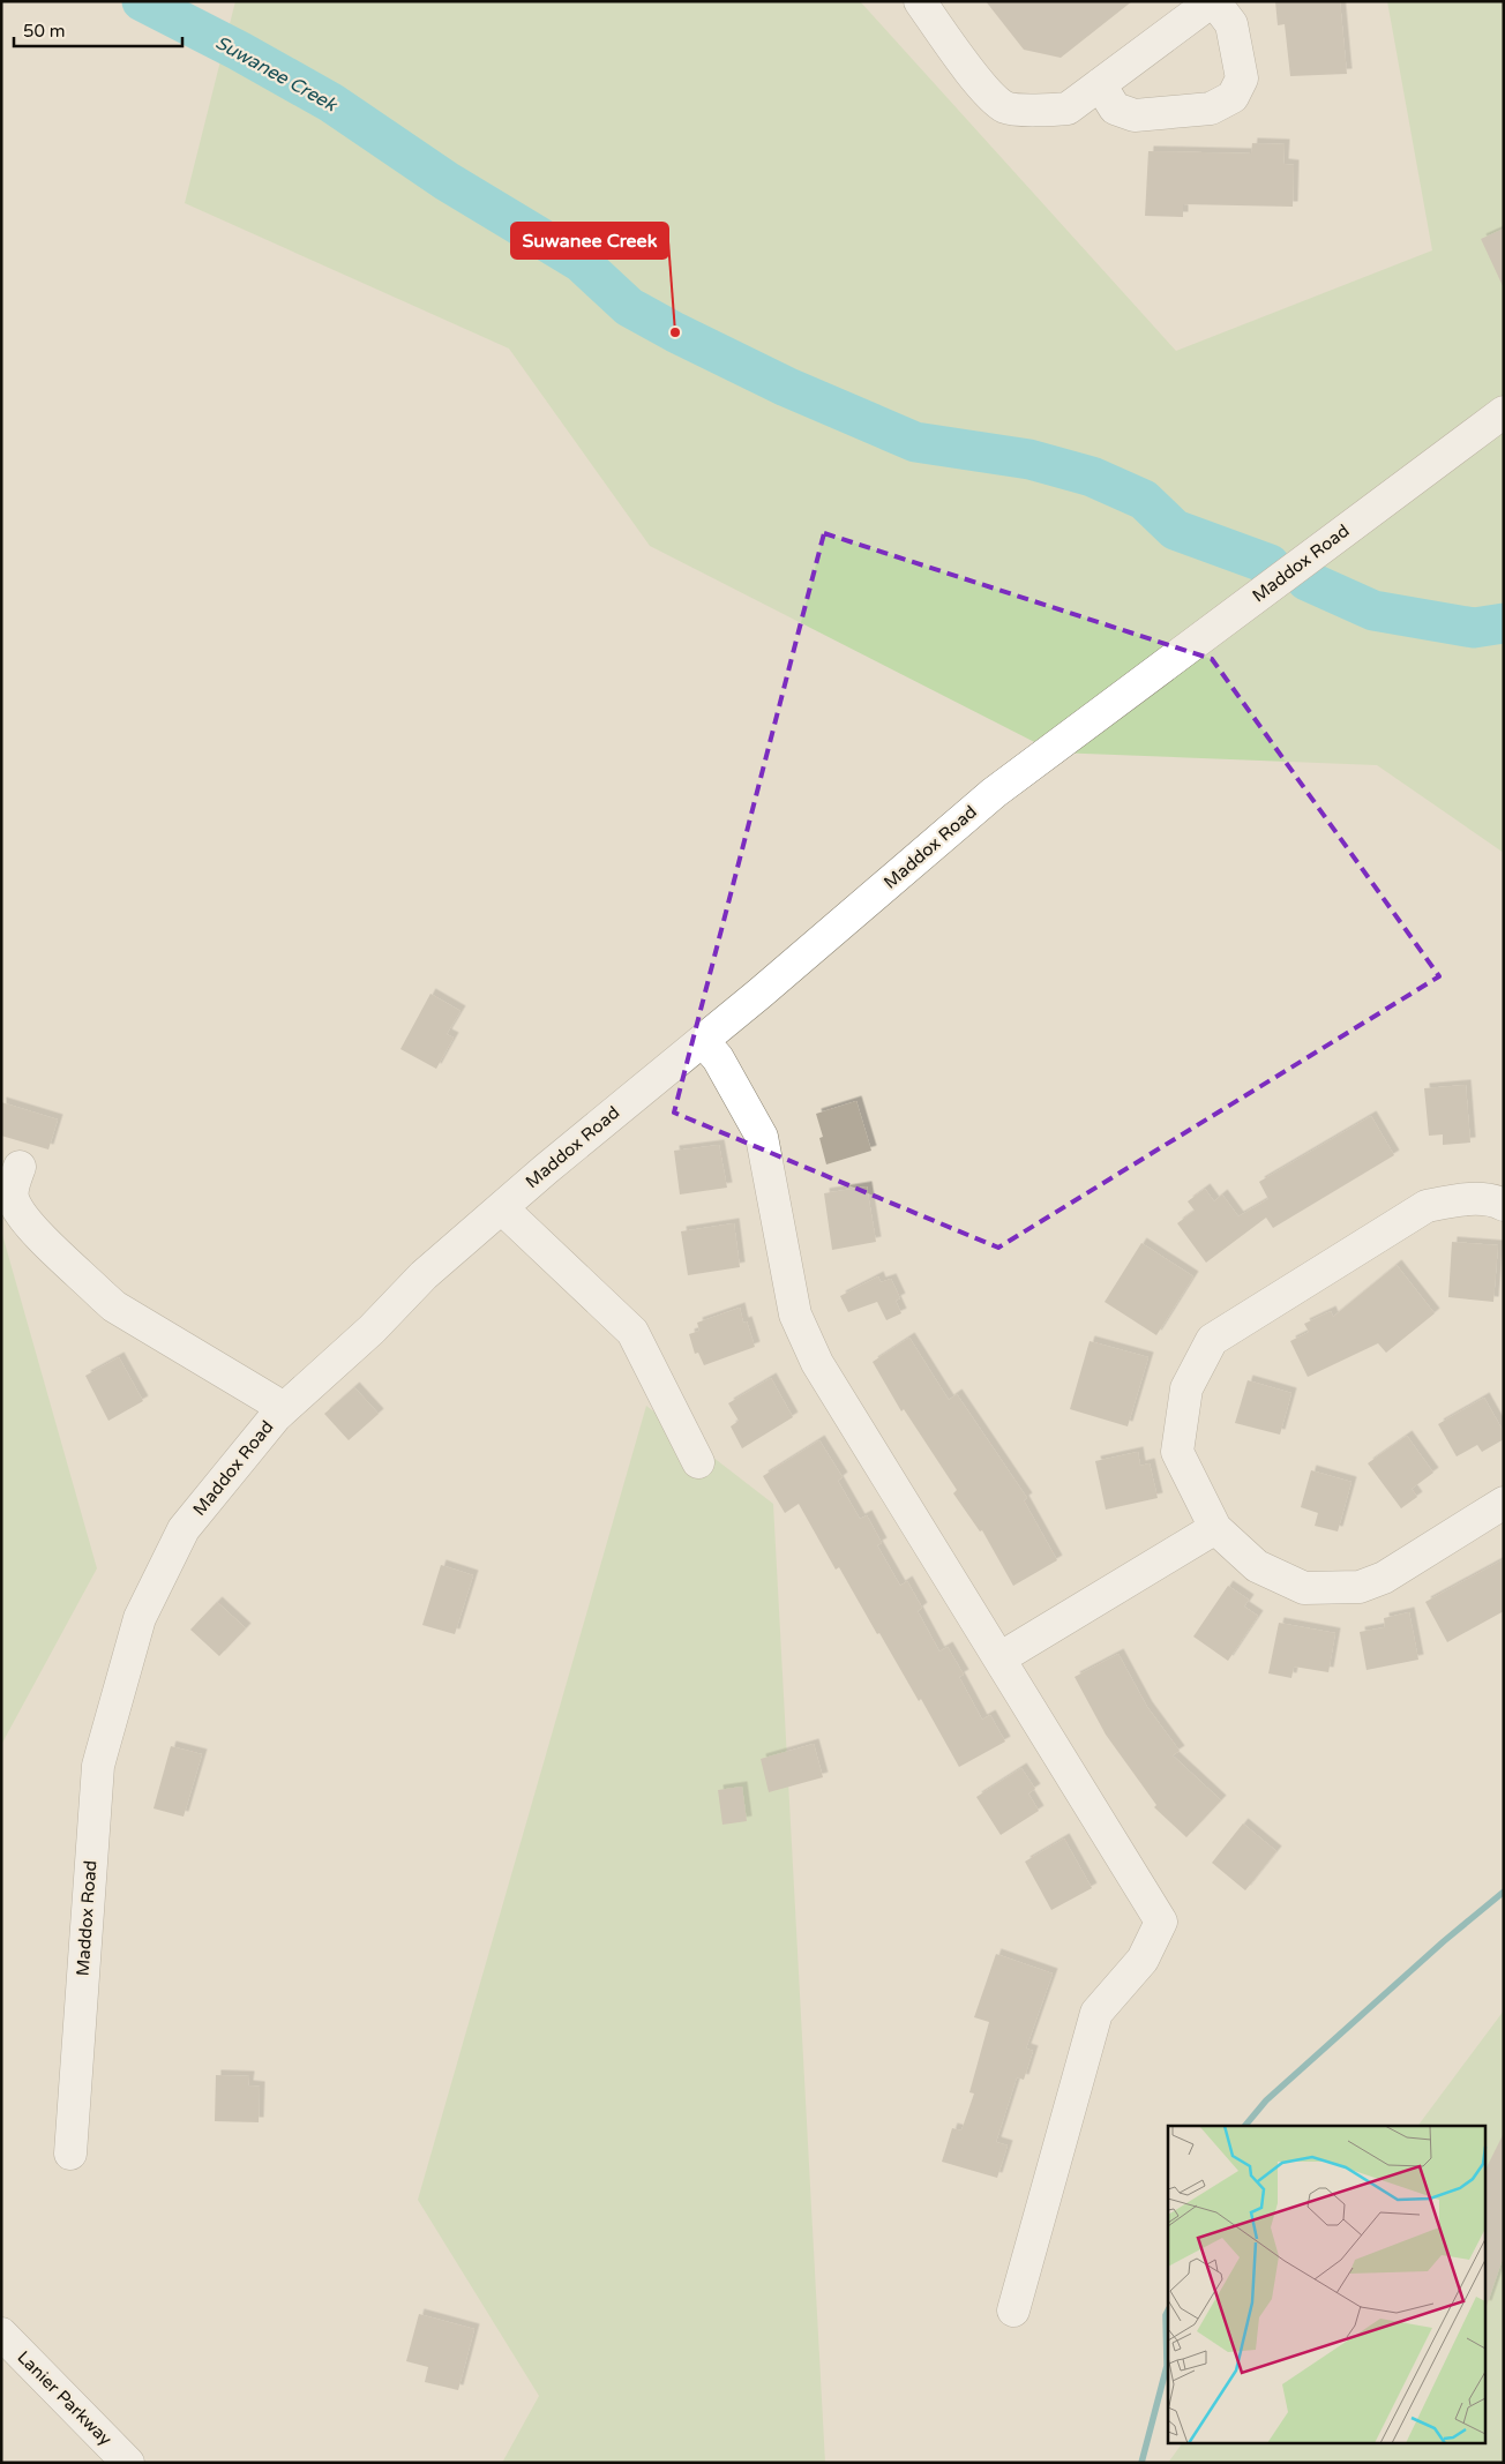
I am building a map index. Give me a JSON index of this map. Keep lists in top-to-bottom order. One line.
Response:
{"streets":{"main road":["Maddox Road","Lanier Parkway"]},"water":["Suwanee Creek"],"places":["Suwanee Creek"],"scale_bar":"50 m"}
